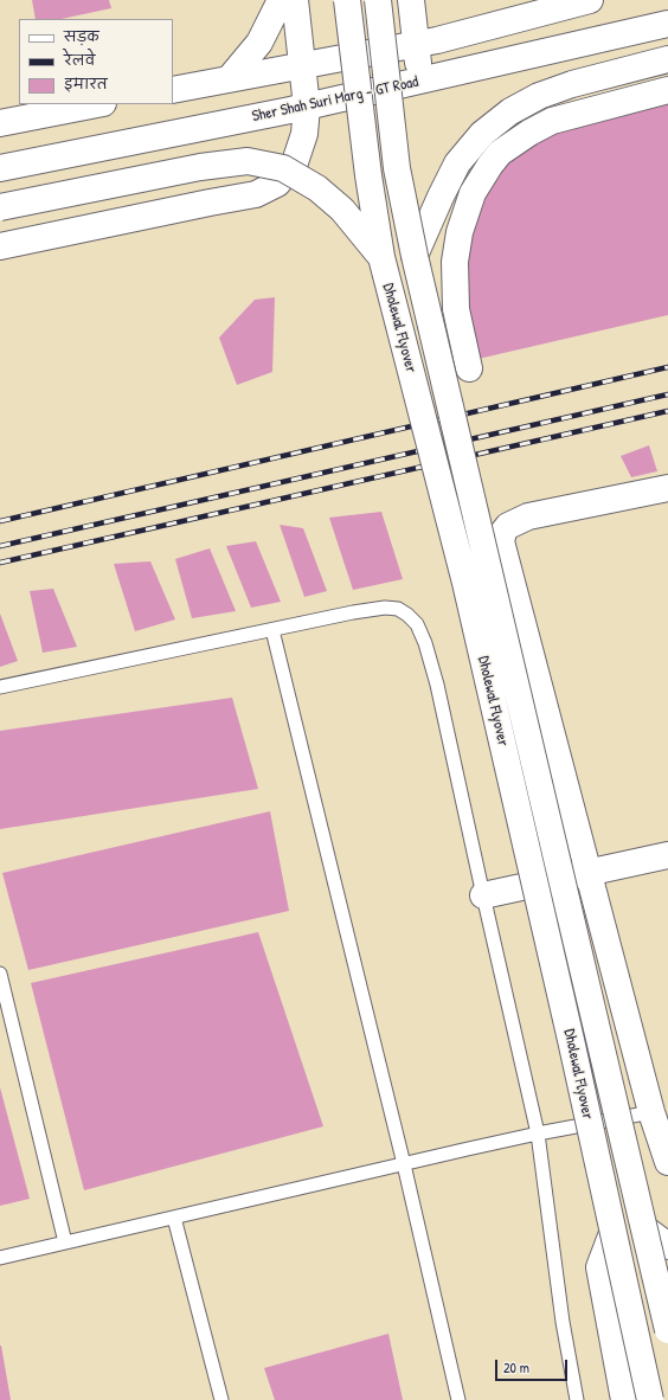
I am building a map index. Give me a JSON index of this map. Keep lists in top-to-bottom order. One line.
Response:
{"streets":{"main road":["Sher Shah Suri Marg - GT Road","Dholewal Flyover"]},"legend":["सड़क","रेलवे","इमारत"],"scale_bar":"20 m"}
